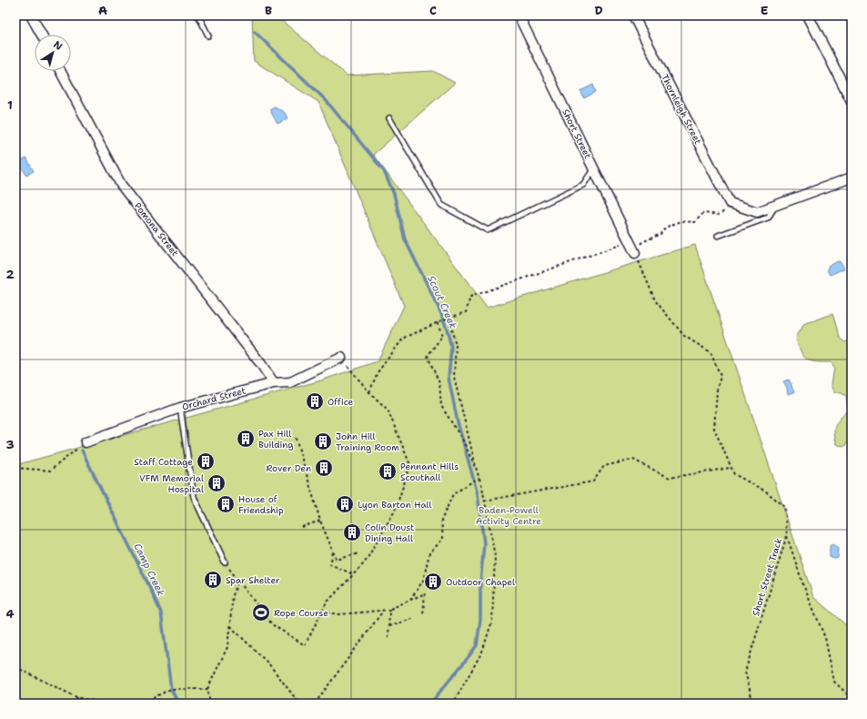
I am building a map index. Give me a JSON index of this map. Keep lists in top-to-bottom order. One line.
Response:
{"streets":{"street":["Thornleigh Street","Short Street","Pomona Street","Orchard Street"],"path":["Short Street Track"]},"crossings":[["Short Street","Short Street Track"],["Pomona Street","Orchard Street"]],"water":["Scout Creek","Camp Creek"],"parks":["Baden-Powell Activity Centre"],"places":{"building":["Office","Pax Hill Building","John Hill Training Room","Staff Cottage","Rover Den","Pennant Hills Scouthall","VFM Memorial Hospital","House of Friendship","Lyon Barton Hall","Colin Doust Dining Hall","Spar Shelter","Outdoor Chapel"],"sports":["Rope Course"]},"north":"top right","grid":{"columns":["A","B","C","D","E"],"rows":["1","2","3","4"]}}
